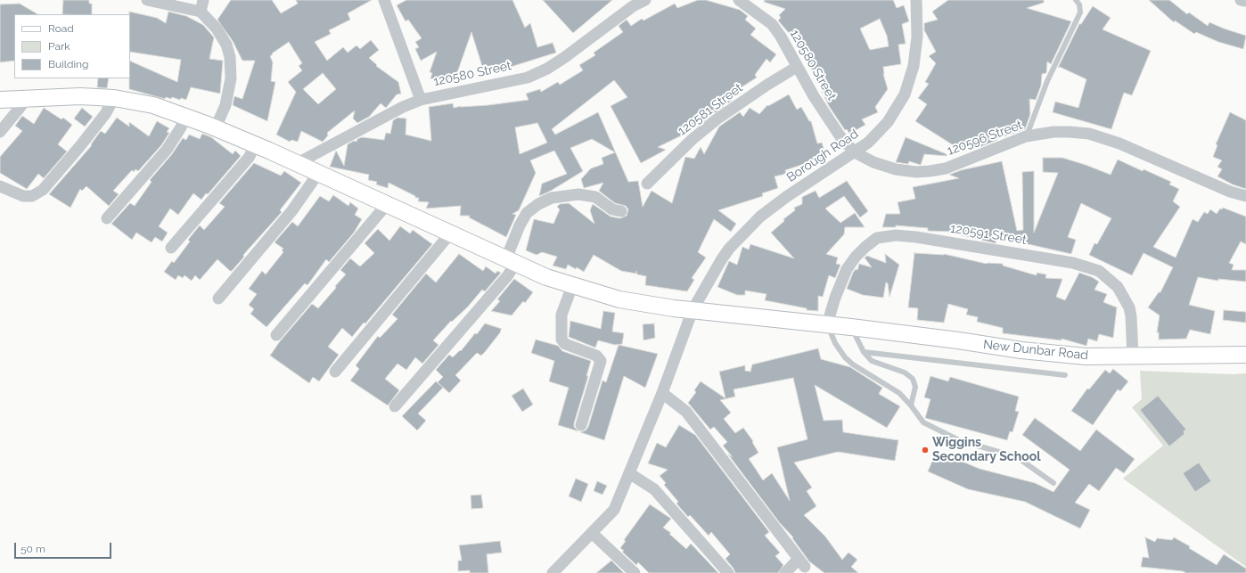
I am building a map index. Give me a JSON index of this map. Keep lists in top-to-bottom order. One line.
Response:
{"streets":{"street":["120580 Street","120581 Street","120596 Street","Borough Road","120591 Street","New Dunbar Road"]},"crossings":[["120580 Street","120581 Street"],["120580 Street","120596 Street"],["120580 Street","Borough Road"],["120580 Street","New Dunbar Road"],["120596 Street","Borough Road"],["Borough Road","New Dunbar Road"],["120591 Street","New Dunbar Road"]],"places":["Wiggins Secondary School"],"legend":["Road","Park","Building"],"scale_bar":"50 m"}
